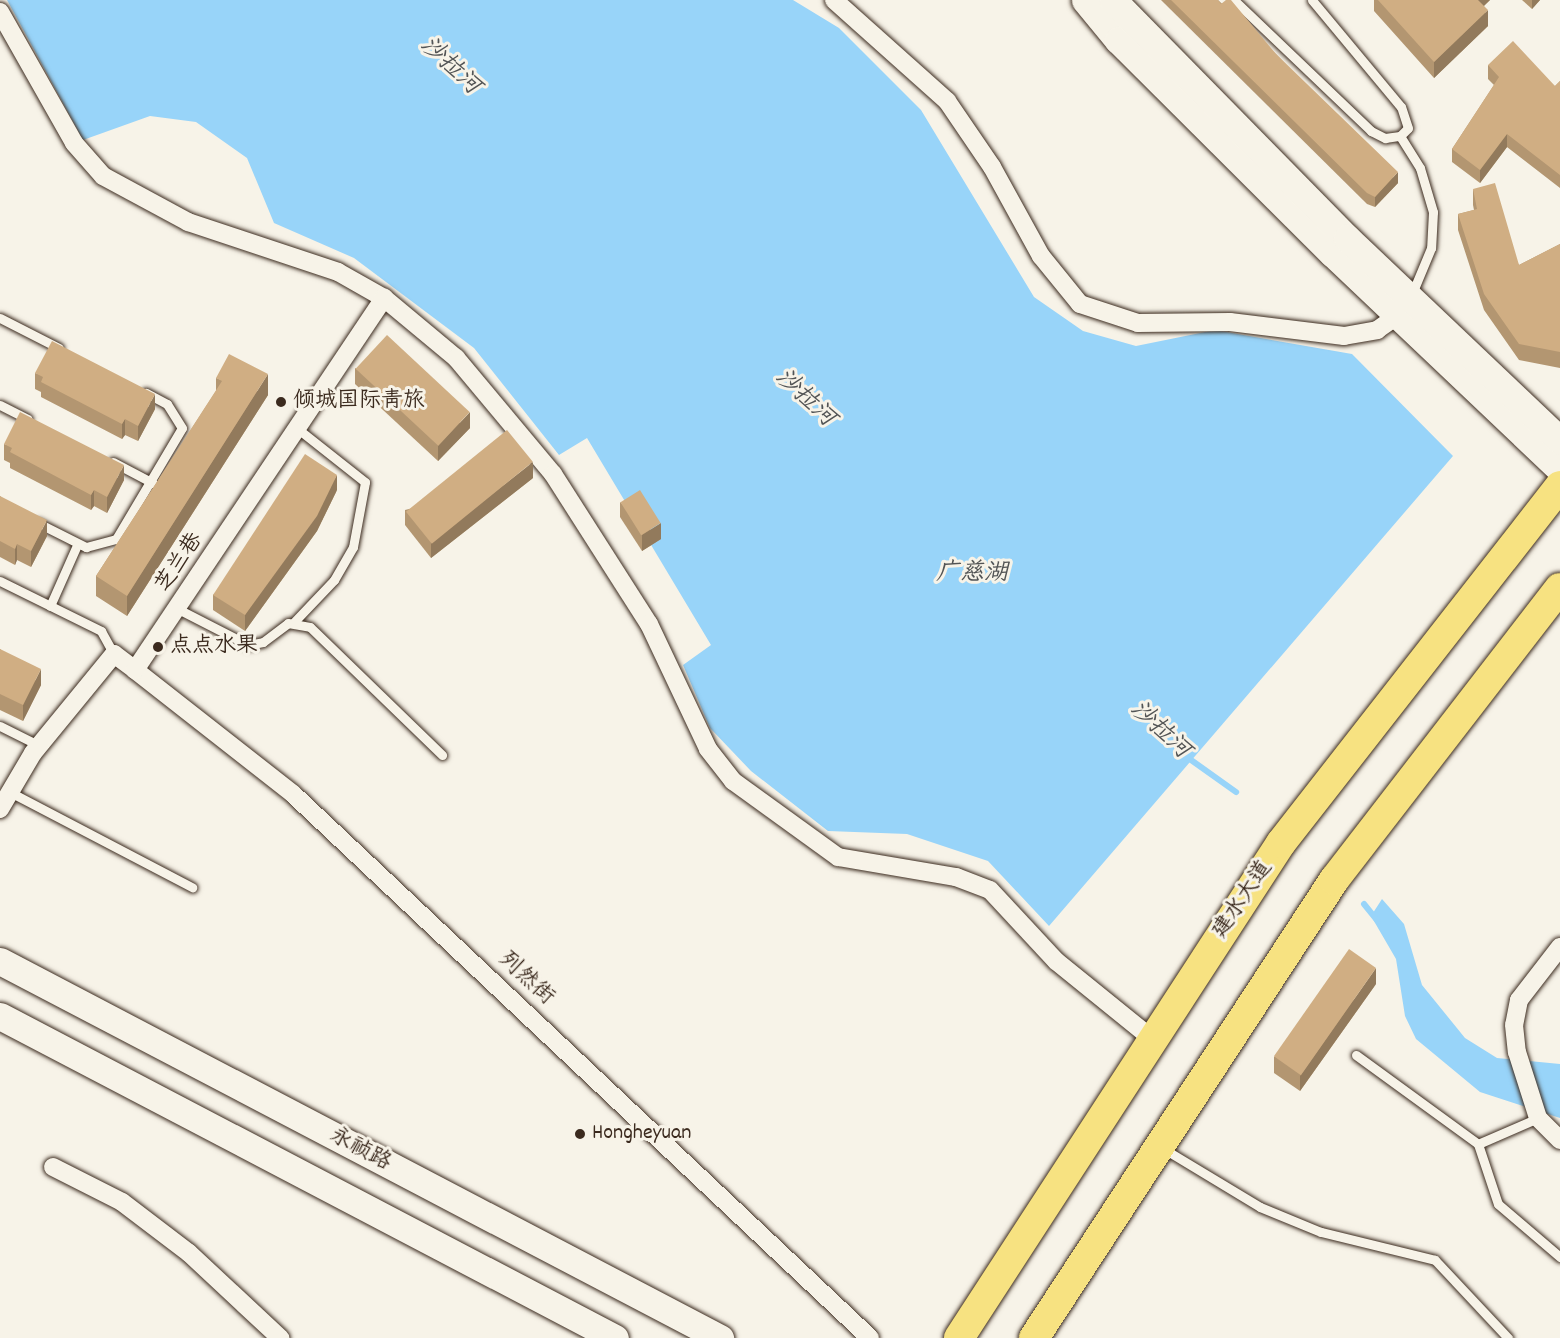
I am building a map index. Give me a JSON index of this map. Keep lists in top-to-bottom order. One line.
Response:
{"streets":{"main road":["建水大道","永祯路"],"street":["芝兰巷","列然街"]},"crossings":[["芝兰巷","列然街"]],"water":["沙拉河","广慈湖"],"places":["倾城国际青旅","点点水果","Hongheyuan"]}
